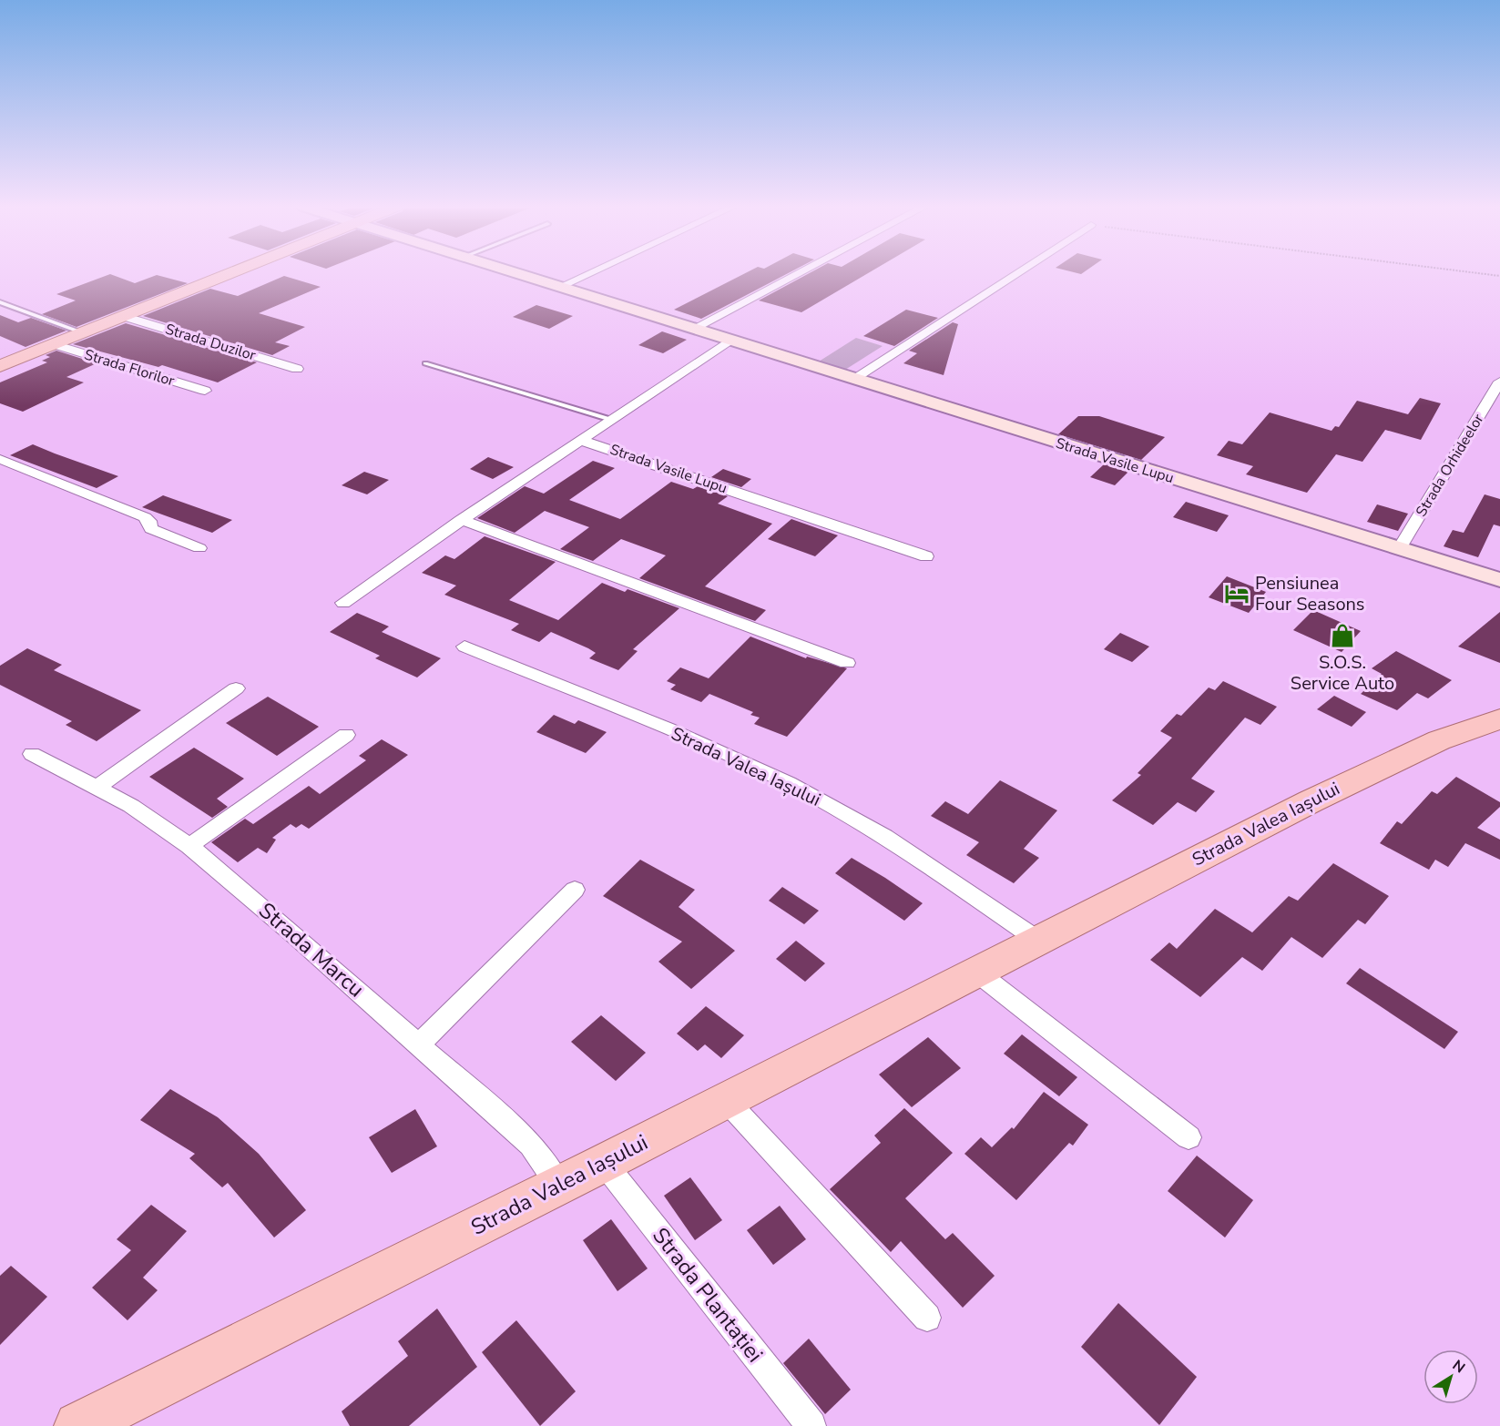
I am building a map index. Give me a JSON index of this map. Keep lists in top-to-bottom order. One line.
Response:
{"streets":{"main road":["Strada Vasile Lupu","Strada Valea Iașului"],"street":["Strada Duzilor","Strada Florilor","Strada Orhideelor","Strada Marcu","Strada Plantației"]},"crossings":[["Strada Vasile Lupu","Strada Orhideelor"],["Strada Valea Iașului","Strada Marcu"],["Strada Valea Iașului","Strada Plantației"]],"places":{"hotel":["Pensiunea Four Seasons"],"shop":["S.O.S. Service Auto"]},"north":"top right"}
